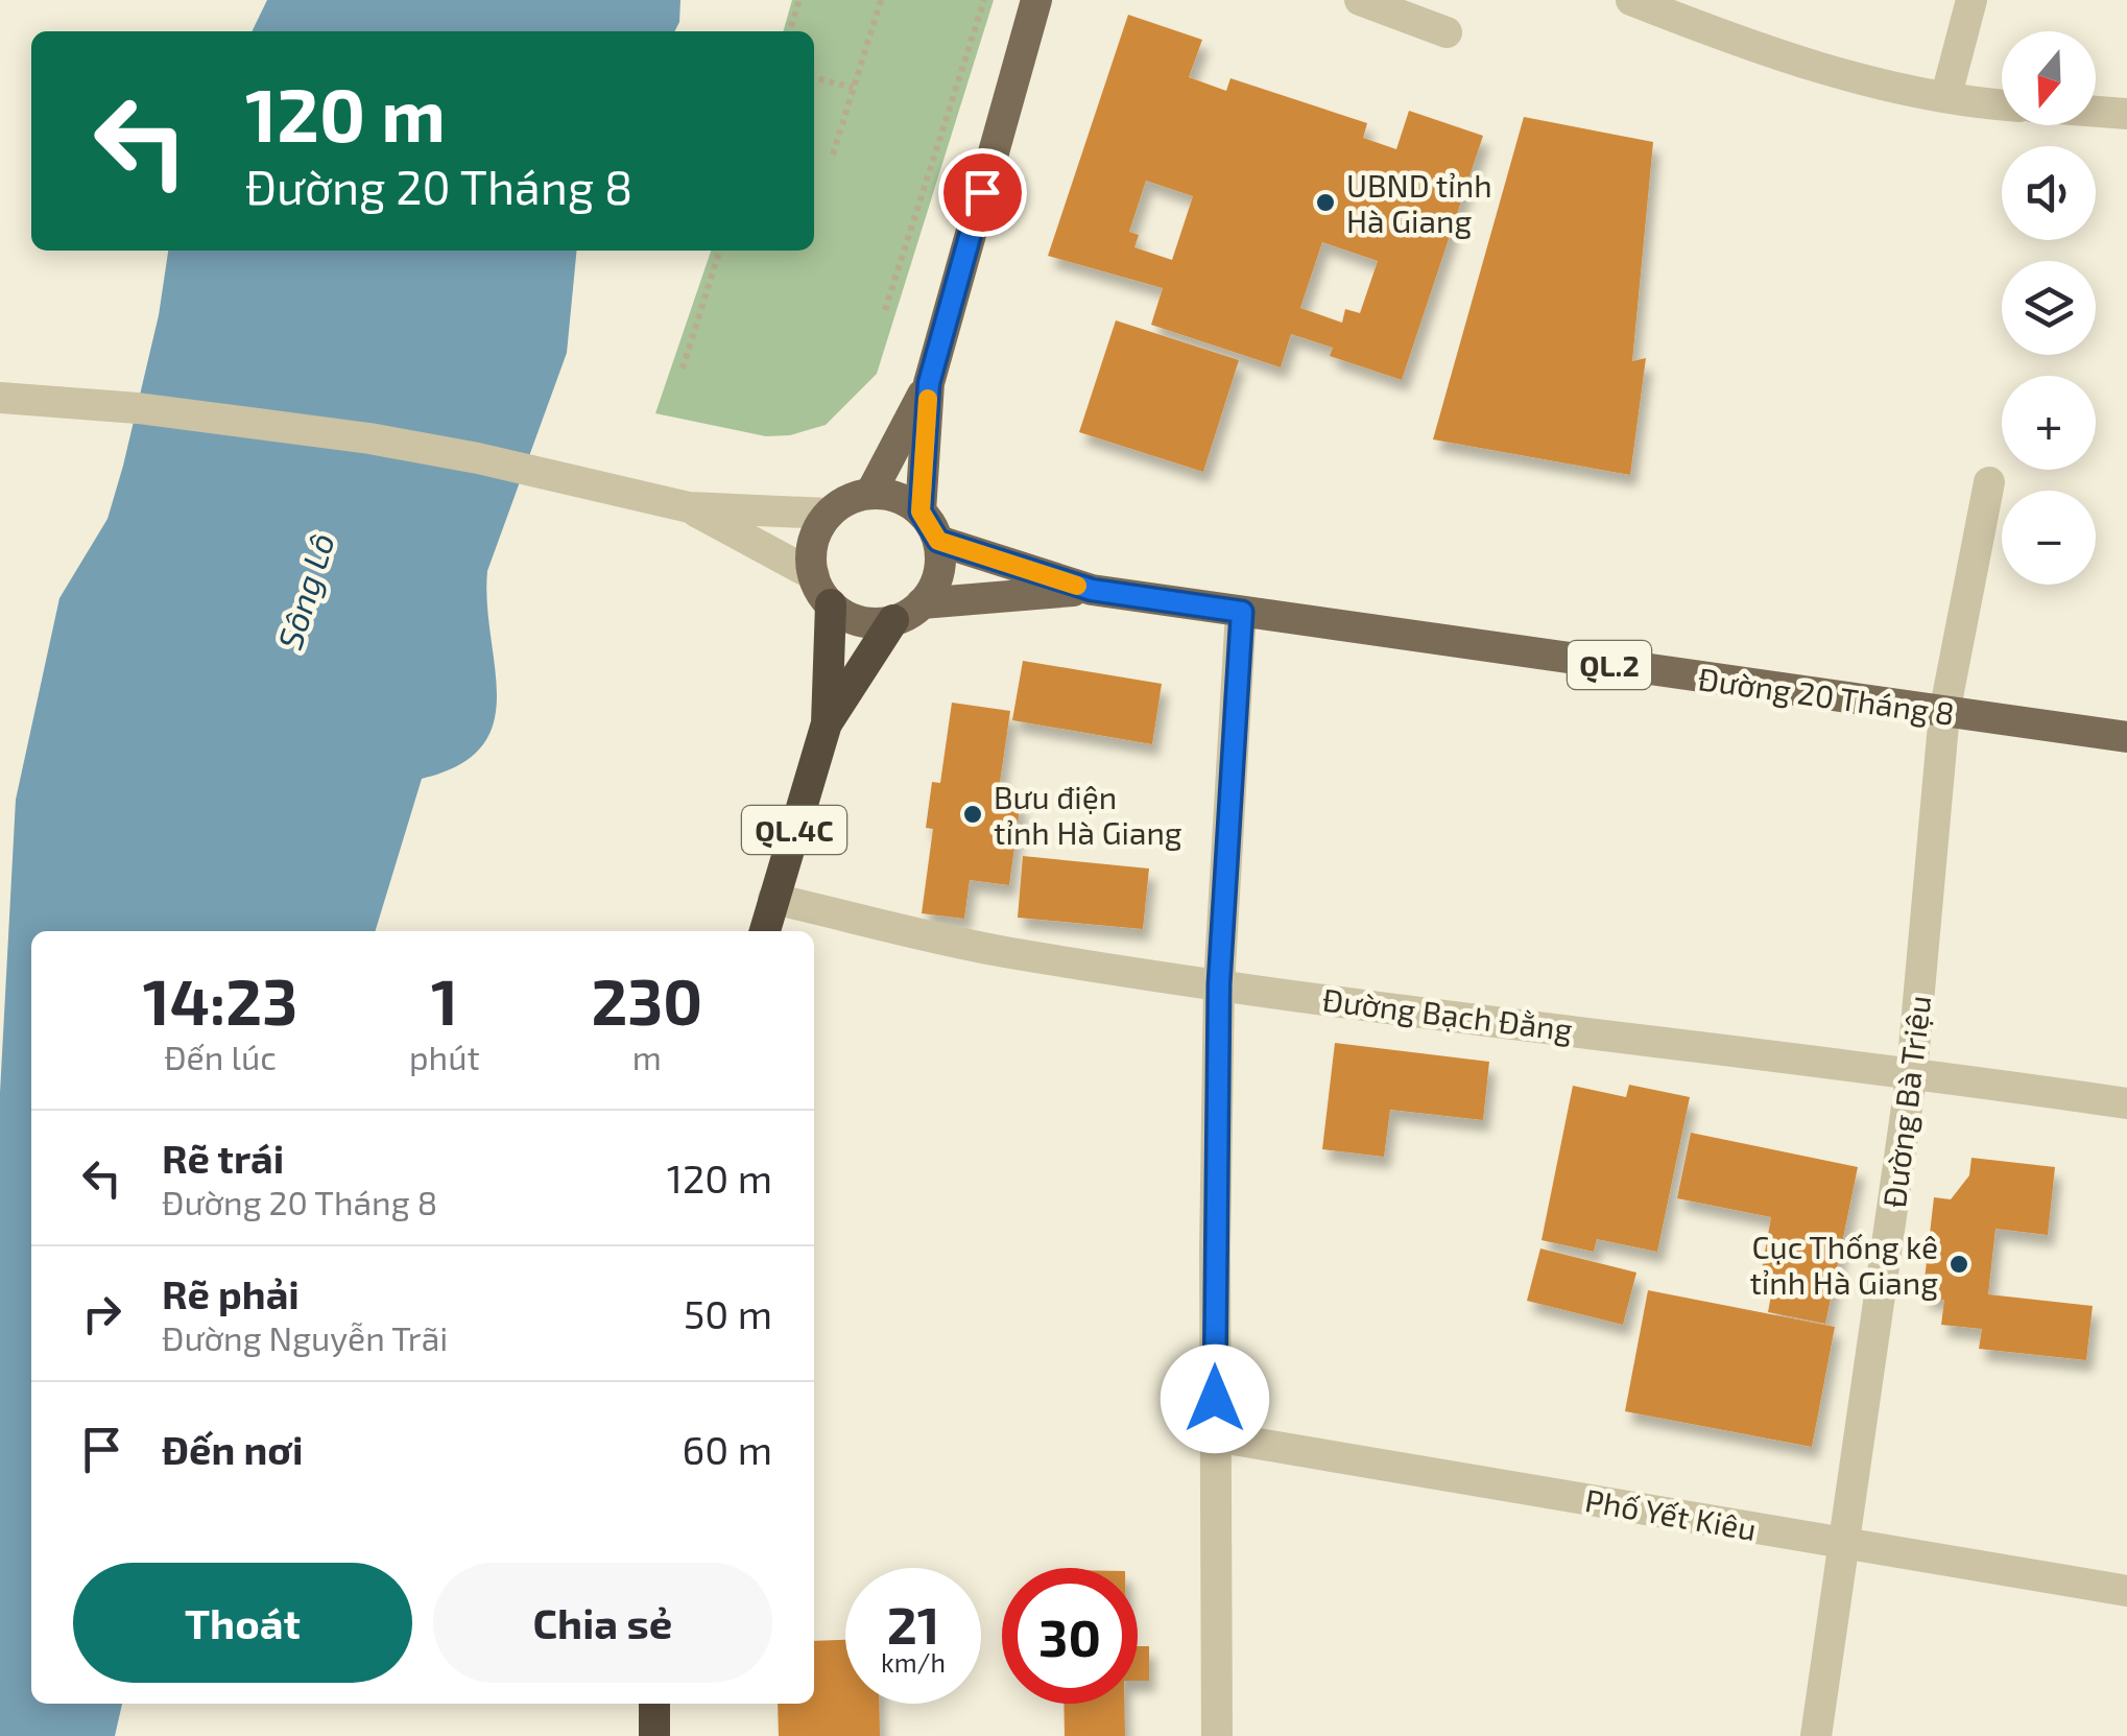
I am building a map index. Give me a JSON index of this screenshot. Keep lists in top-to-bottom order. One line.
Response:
{"streets":{"highway":["QL.4C"],"main road":["QL.2","Đường 20 Tháng 8"],"street":["Đường Bạch Đằng","Đường Bà Triệu","Phố Yết Kiêu"]},"crossings":[["Đường 20 Tháng 8","QL.4C"],["Đường 20 Tháng 8","Đường Bà Triệu"],["QL.4C","Đường Bạch Đằng"],["Đường Bạch Đằng","Đường Bà Triệu"],["Đường Bà Triệu","Phố Yết Kiêu"]],"water":["Sông Lô"],"places":["UBND tỉnh Hà Giang","Bưu điện tỉnh Hà Giang","Cục Thống kê tỉnh Hà Giang"],"north":"bottom","page":{"map_buttons":["+","−"],"turn":["120 m","Đường 20 Tháng 8"],"eta":["14:23","Đến lúc","1","phút","230","m"],"list":[{"name":"Rẽ trái","note":"Đường 20 Tháng 8","value":"120 m"},{"name":"Rẽ phải","note":"Đường Nguyễn Trãi","value":"50 m"},{"name":"Đến nơi","value":"60 m"}],"buttons":["Thoát","Chia sẻ"],"speed":"21 km/h","limit":"30"}}
